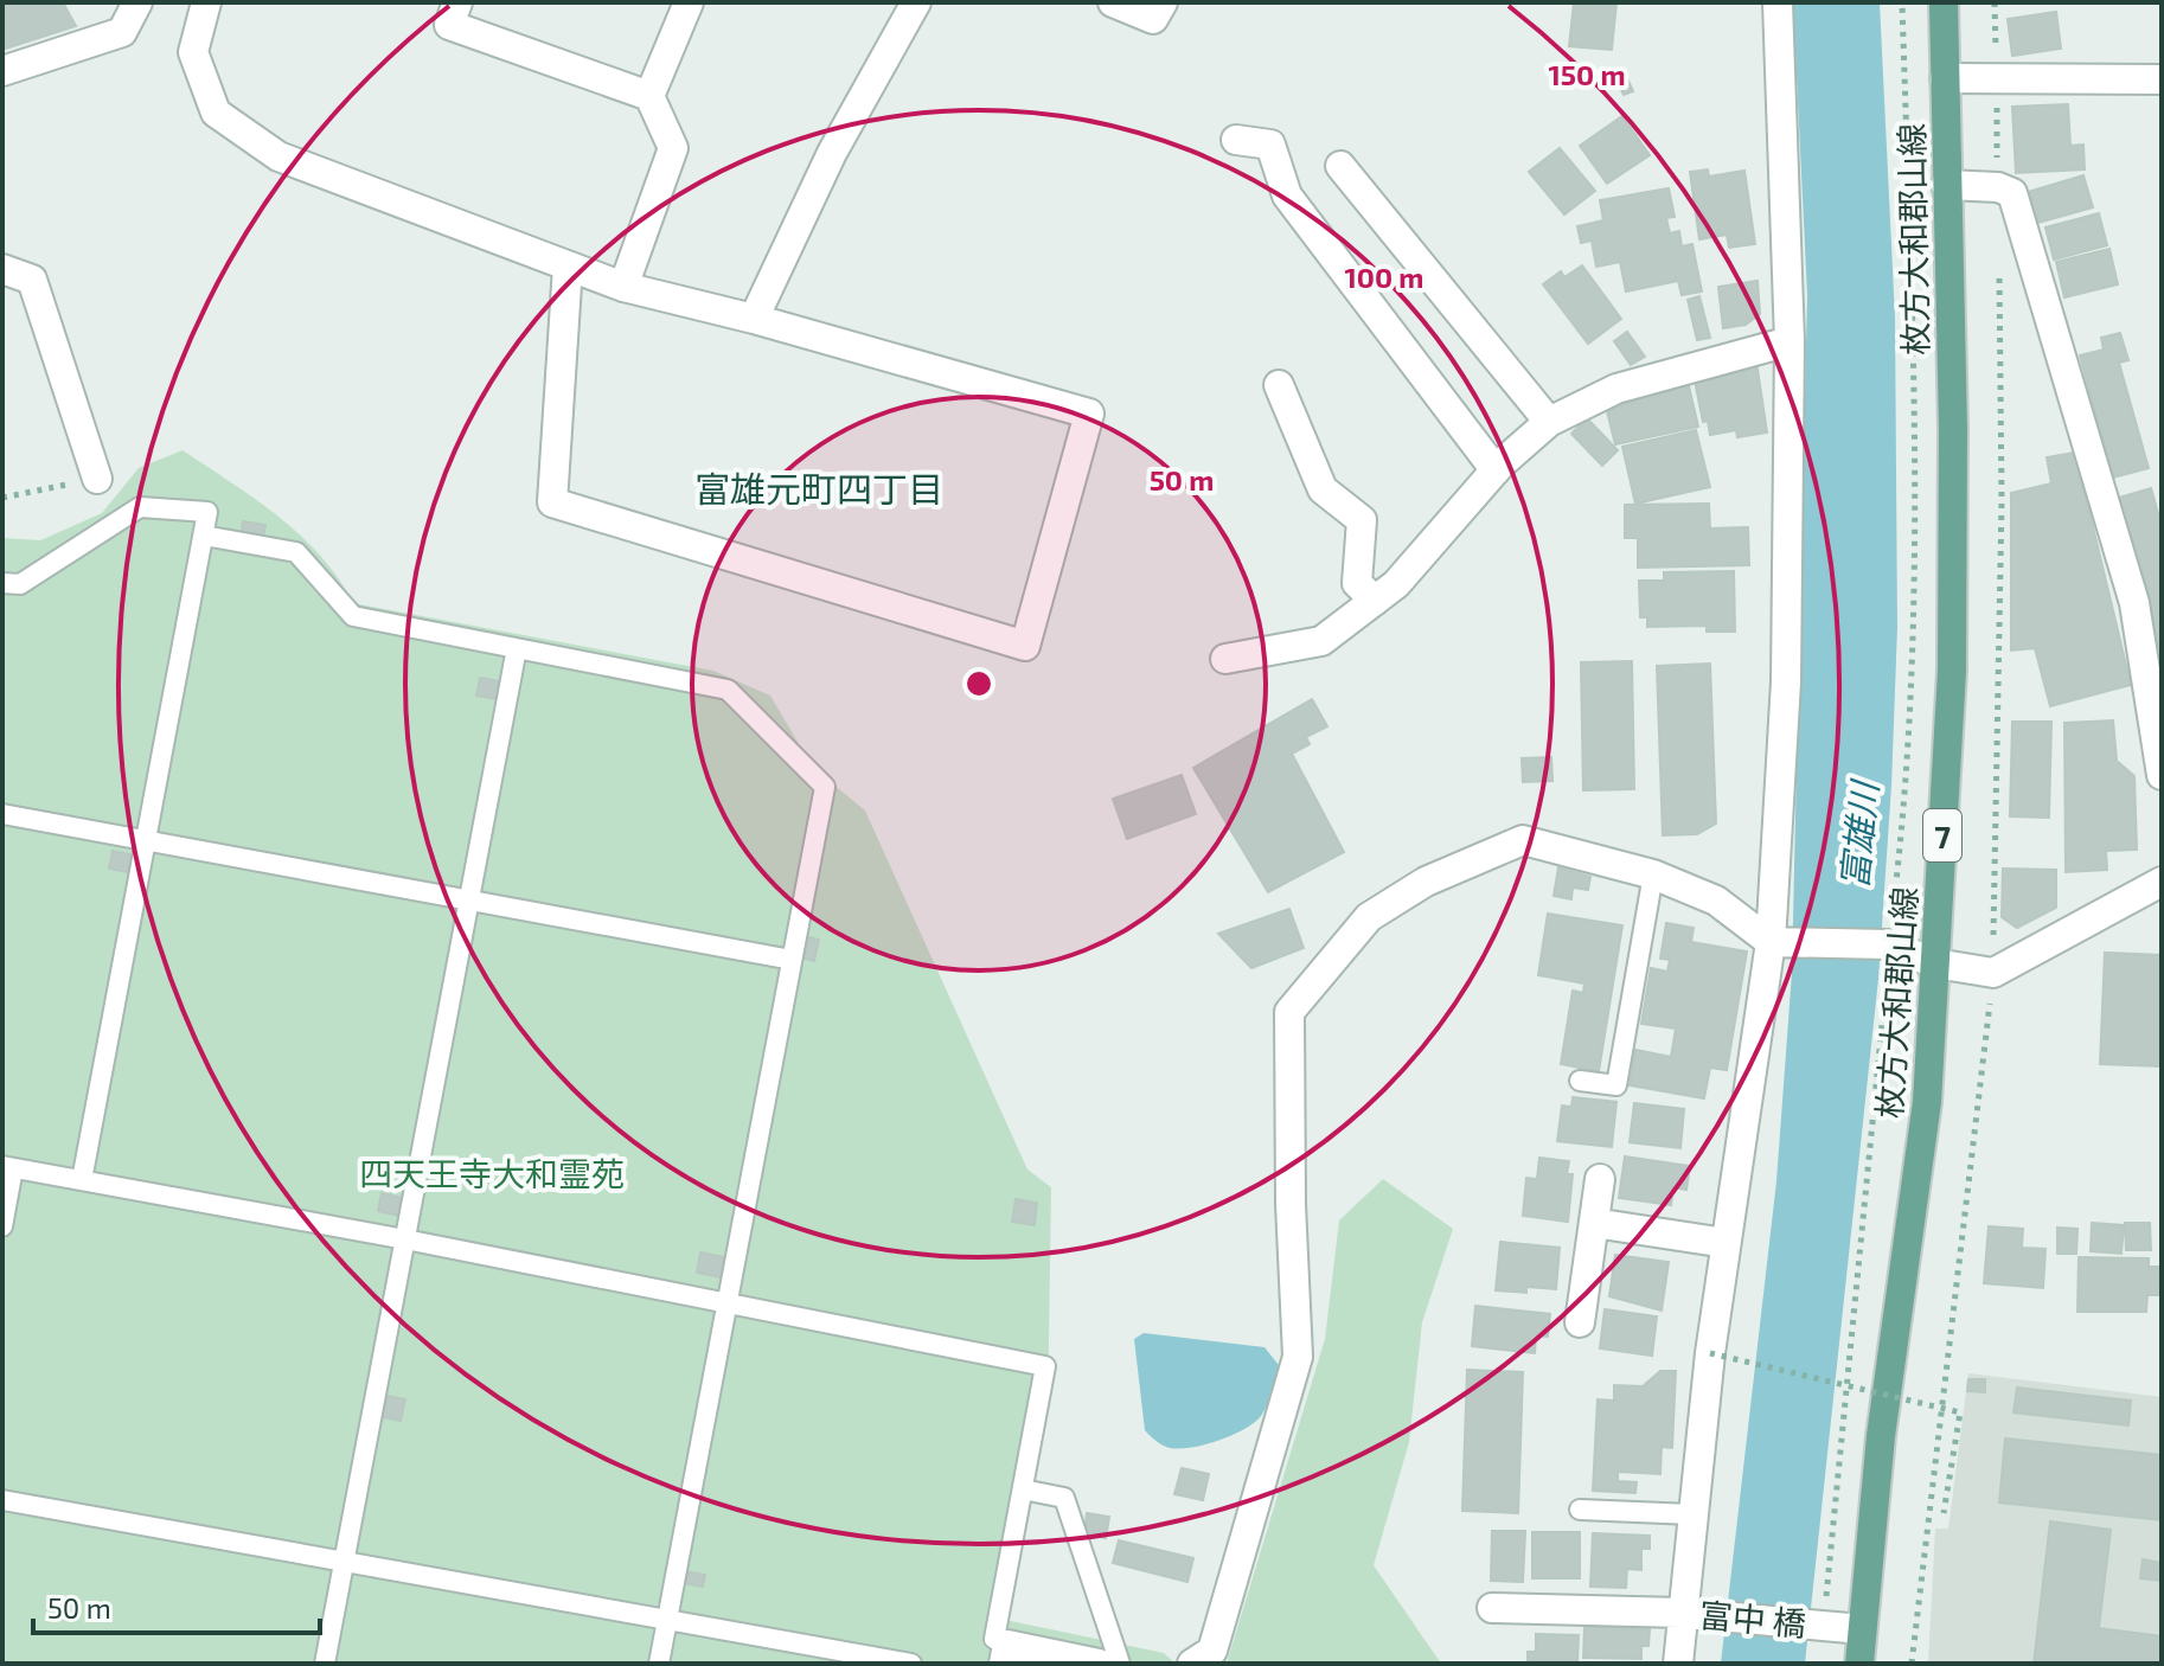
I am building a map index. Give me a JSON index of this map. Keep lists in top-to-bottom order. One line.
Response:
{"streets":{"main road":["枚方大和郡山線","7"],"street":["富中 橋"]},"crossings":[["枚方大和郡山線","富中 橋"]],"districts":["富雄元町四丁目"],"water":["富雄川"],"parks":["四天王寺大和霊苑"],"scale_bar":"50 m","rings":["150 m","100 m","50 m"]}
